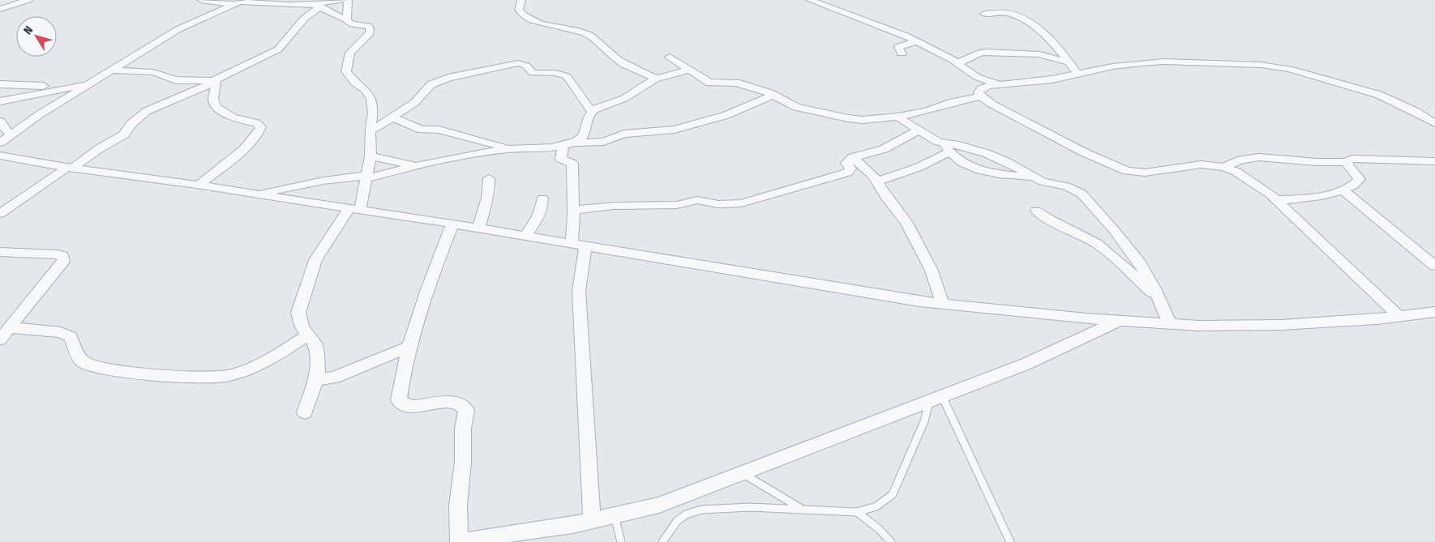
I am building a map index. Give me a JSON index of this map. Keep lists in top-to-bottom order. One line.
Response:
{"north":"top left"}
